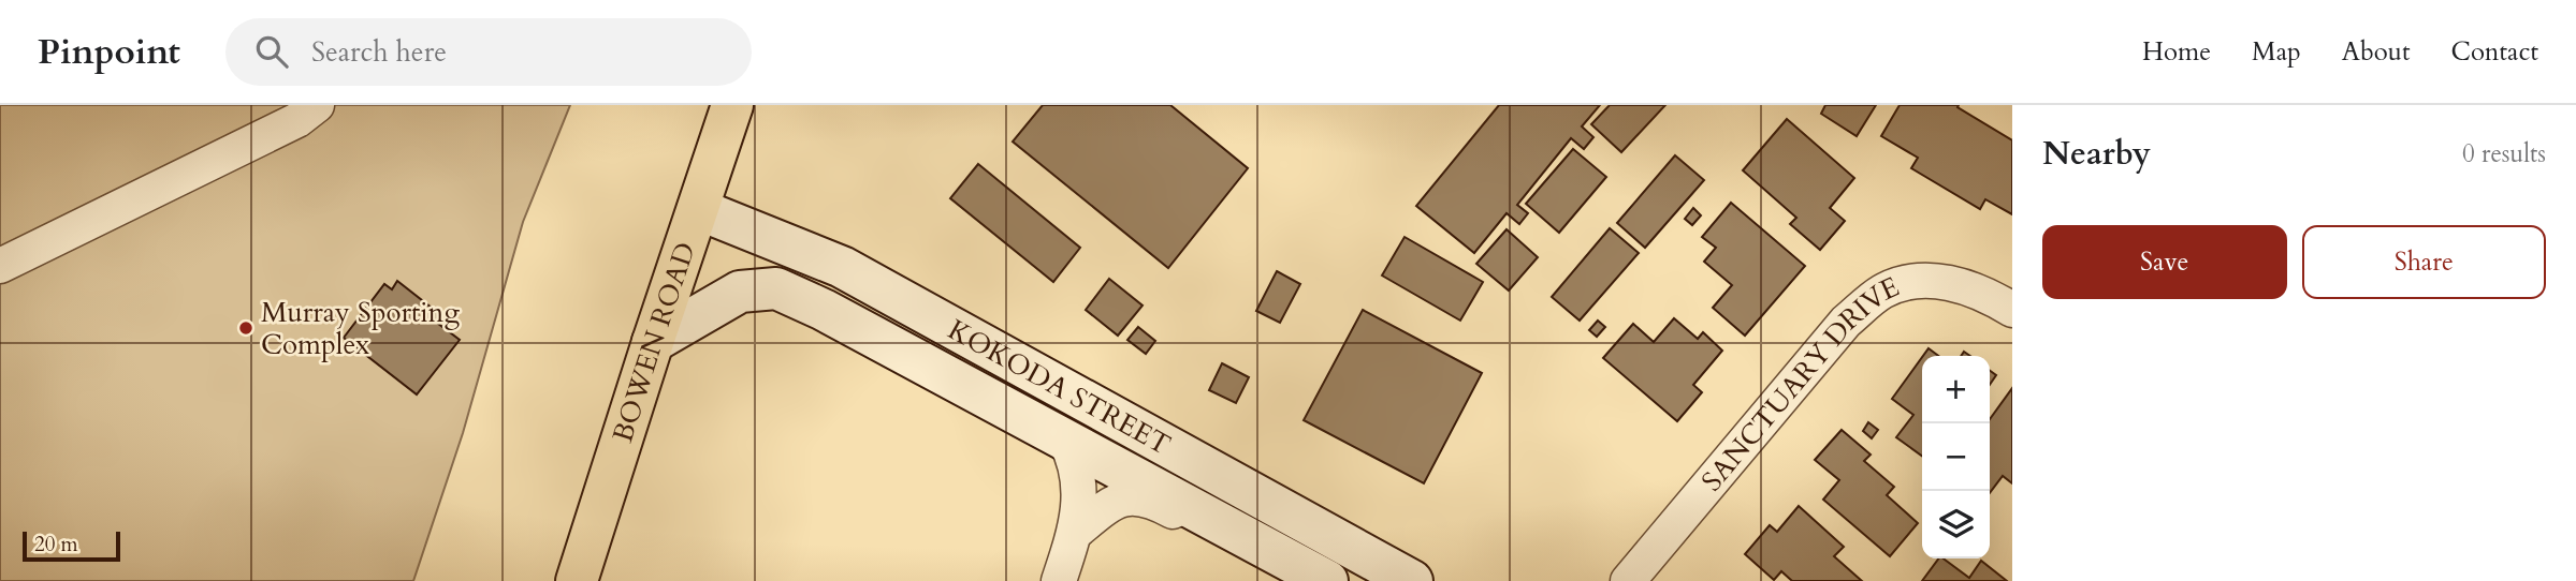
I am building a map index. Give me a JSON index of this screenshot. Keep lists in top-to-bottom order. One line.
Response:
{"streets":{"main road":["BOWEN ROAD"],"street":["KOKODA STREET","SANCTUARY DRIVE"]},"crossings":[["BOWEN ROAD","KOKODA STREET"]],"places":["Murray Sporting Complex"],"scale_bar":"20 m","page":{"header":"Pinpoint","search":"Search here","nav":["Home","Map","About","Contact"],"heading":["Nearby","0 results"],"buttons":["Save","Share"],"map_buttons":["+","−"],"scale":"20 m"}}
